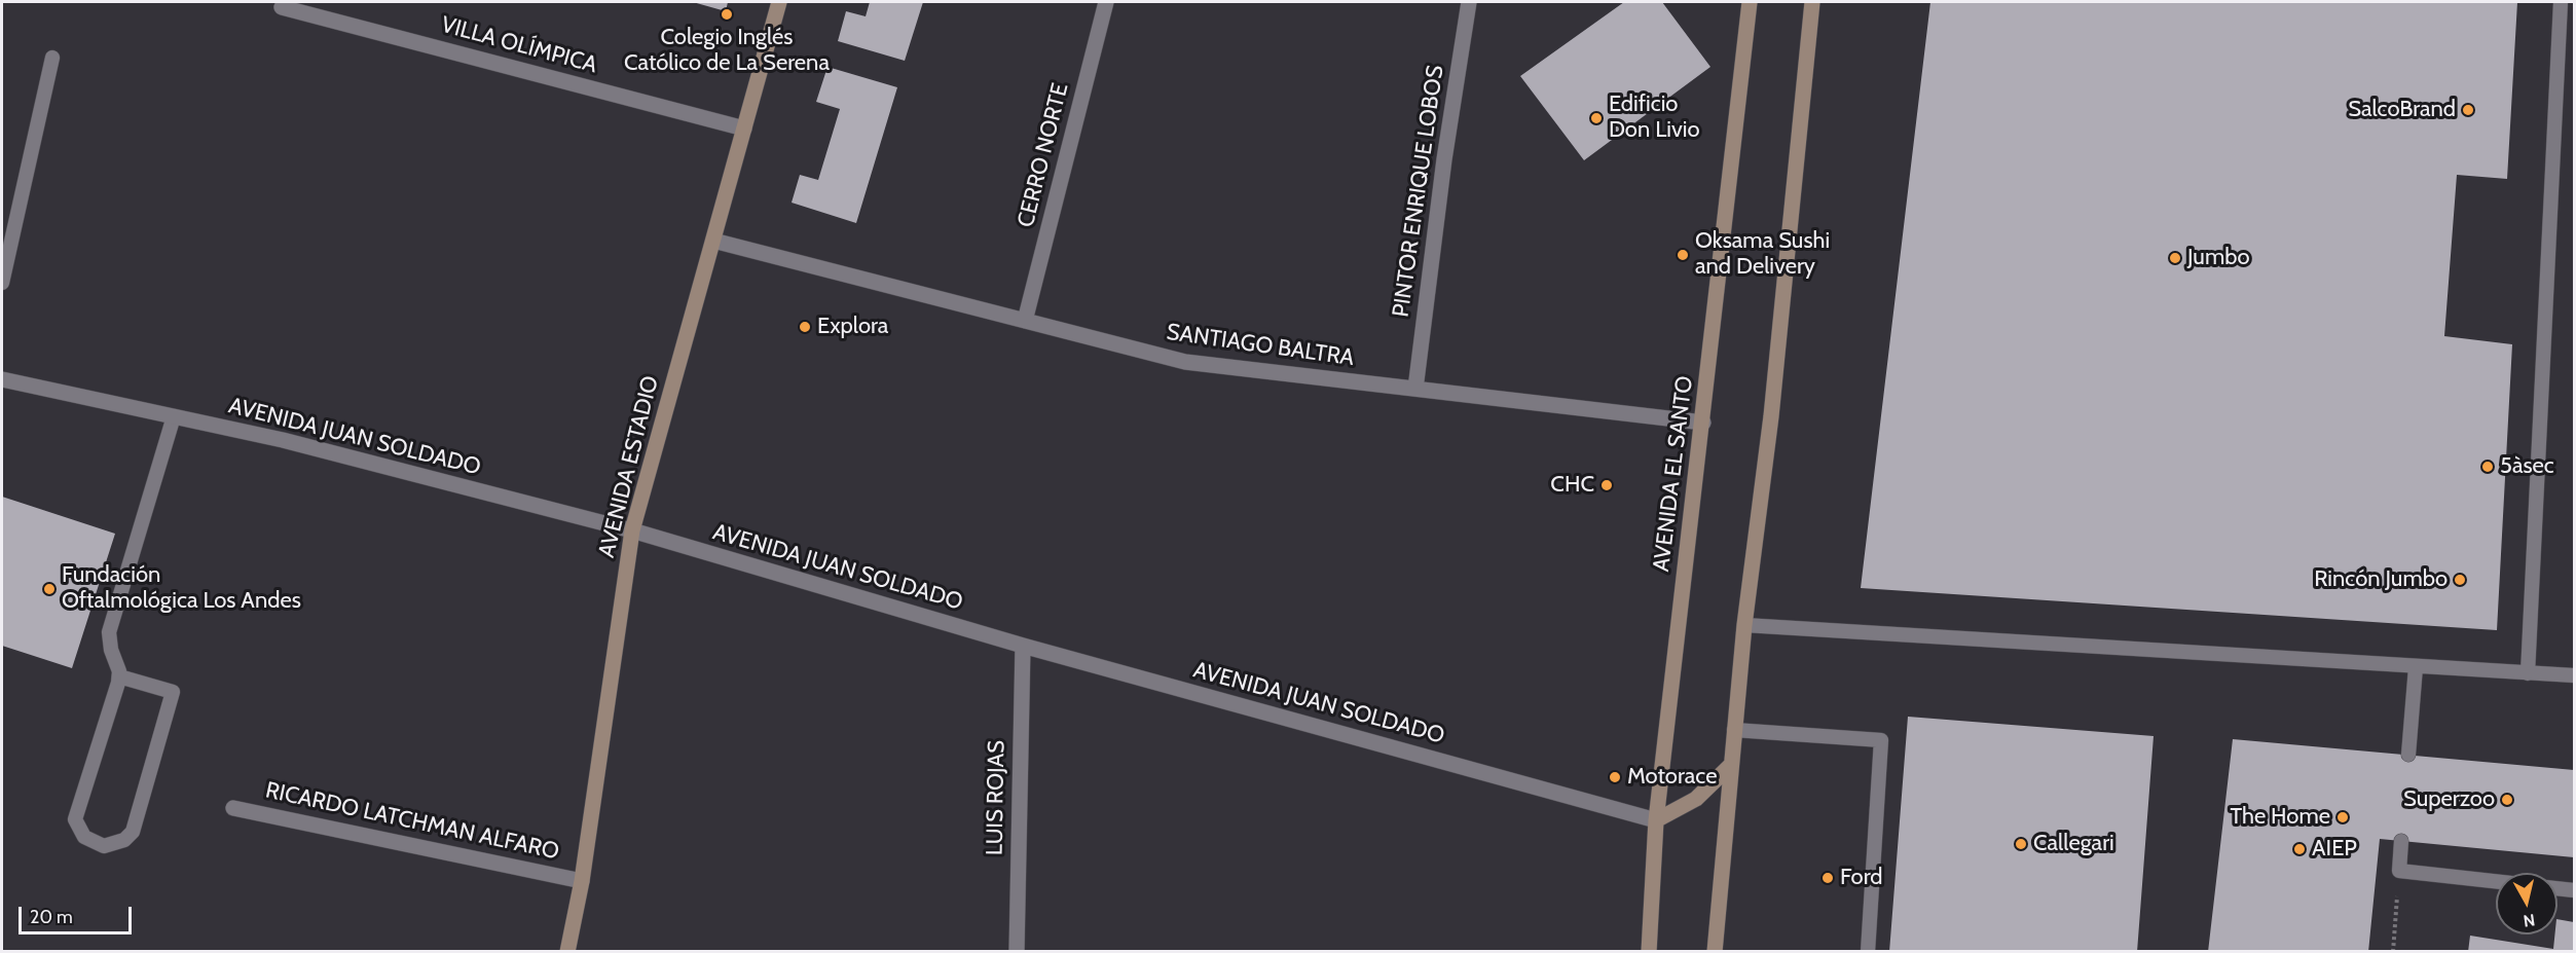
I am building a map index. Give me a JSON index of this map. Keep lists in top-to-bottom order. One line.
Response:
{"streets":{"main road":["AVENIDA ESTADIO","AVENIDA EL SANTO"],"street":["VILLA OLÍMPICA","CERRO NORTE","PINTOR ENRIQUE LOBOS","SANTIAGO BALTRA","AVENIDA JUAN SOLDADO","LUIS ROJAS","RICARDO LATCHMAN ALFARO"]},"crossings":[["VILLA OLÍMPICA","AVENIDA ESTADIO"],["CERRO NORTE","SANTIAGO BALTRA"],["PINTOR ENRIQUE LOBOS","SANTIAGO BALTRA"],["SANTIAGO BALTRA","AVENIDA ESTADIO"],["SANTIAGO BALTRA","AVENIDA EL SANTO"],["AVENIDA JUAN SOLDADO","AVENIDA ESTADIO"],["AVENIDA JUAN SOLDADO","AVENIDA EL SANTO"],["AVENIDA JUAN SOLDADO","LUIS ROJAS"],["AVENIDA ESTADIO","RICARDO LATCHMAN ALFARO"]],"places":["Colegio Inglés Católico de La Serena","SalcoBrand","Edificio Don Livio","Oksama Sushi and Delivery","Jumbo","Explora","5àsec","CHC","Rincón Jumbo","Fundación Oftalmológica Los Andes","Motorace","Superzoo","The Home","Callegari","AIEP","Ford"],"scale_bar":"20 m","north":"bottom"}
